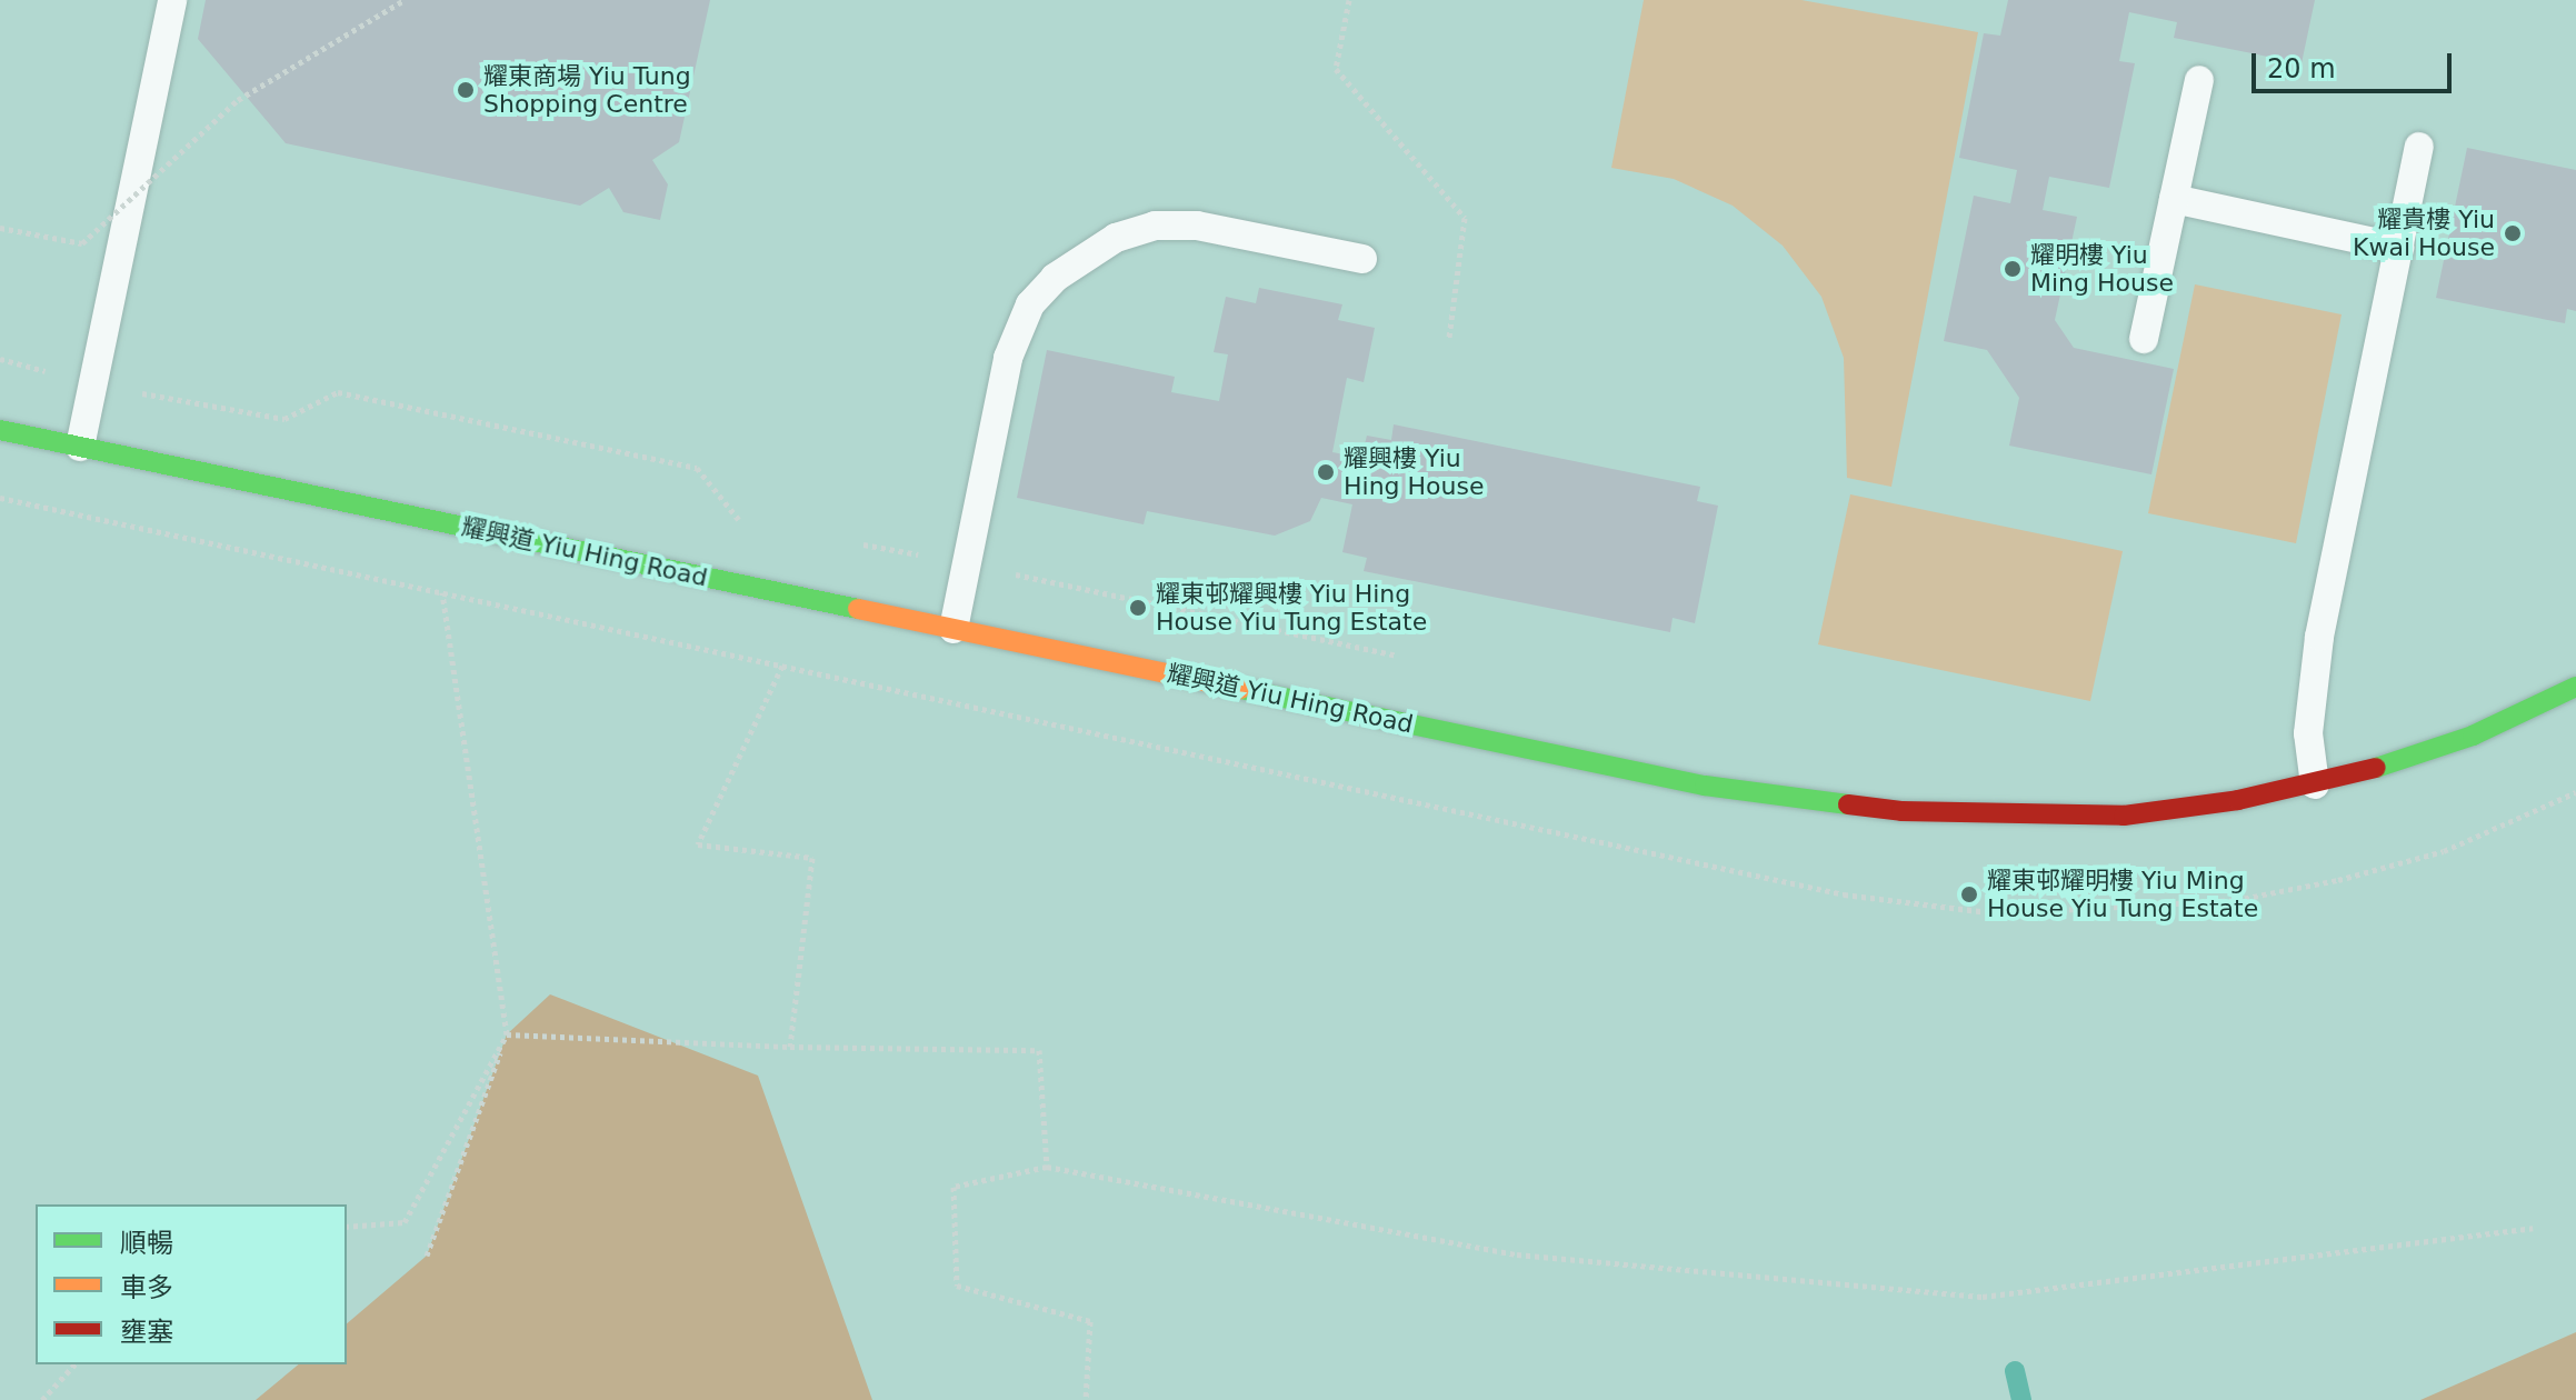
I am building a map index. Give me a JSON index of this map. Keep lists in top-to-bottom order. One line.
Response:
{"streets":{"street":["耀興道 Yiu Hing Road"]},"places":["耀東商場 Yiu Tung Shopping Centre","耀貴樓 Yiu Kwai House","耀明樓 Yiu Ming House","耀興樓 Yiu Hing House","耀東邨耀興樓 Yiu Hing House Yiu Tung Estate","耀東邨耀明樓 Yiu Ming House Yiu Tung Estate"],"legend":["順暢","車多","壅塞"],"scale_bar":"20 m"}
